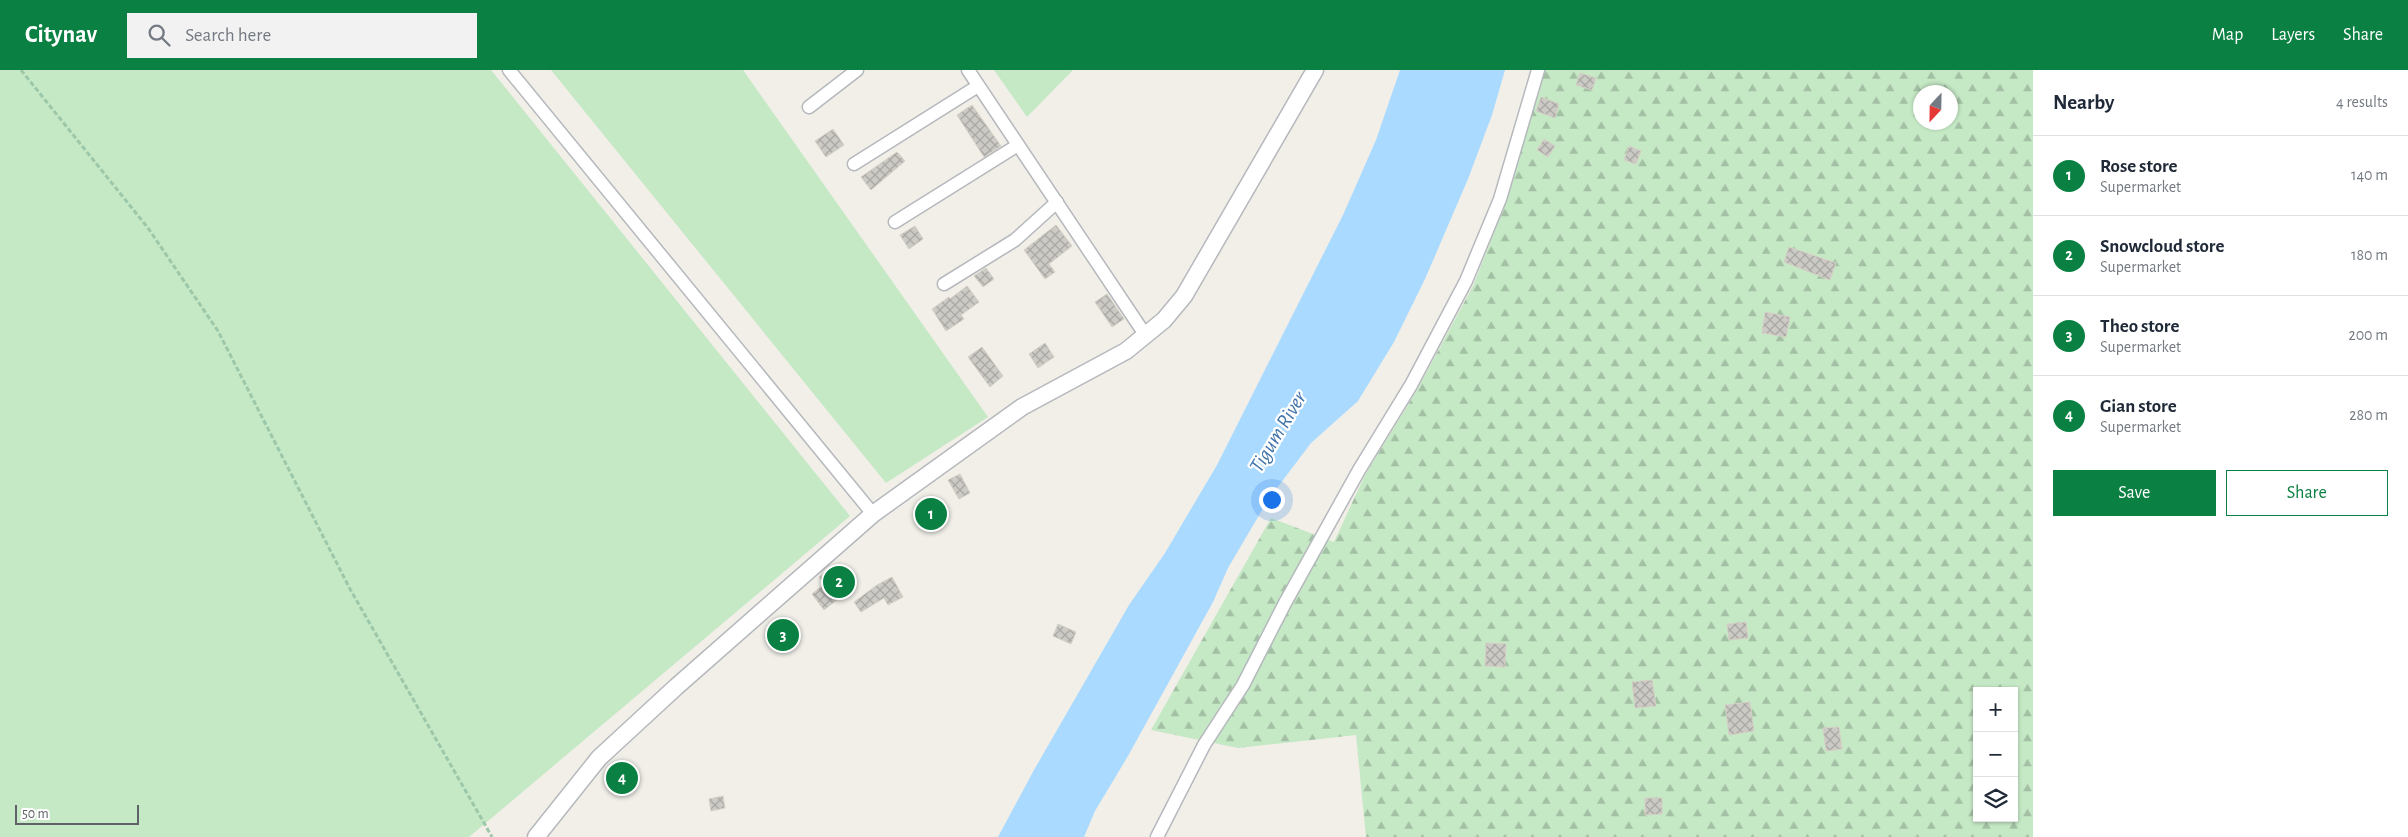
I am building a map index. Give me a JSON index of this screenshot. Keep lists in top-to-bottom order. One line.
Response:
{"water":["Tigum River"],"scale_bar":"50 m","north":"bottom","page":{"header":"Citynav","search":"Search here","nav":["Map","Layers","Share"],"heading":["Nearby","4 results"],"list":[{"mark":"1","name":"Rose store","note":"Supermarket","value":"140 m"},{"mark":"2","name":"Snowcloud store","note":"Supermarket","value":"180 m"},{"mark":"3","name":"Theo store","note":"Supermarket","value":"200 m"},{"mark":"4","name":"Gian store","note":"Supermarket","value":"280 m"}],"buttons":["Save","Share"],"pins":["1","2","3","4"],"map_buttons":["+","−"],"scale":"50 m"}}
